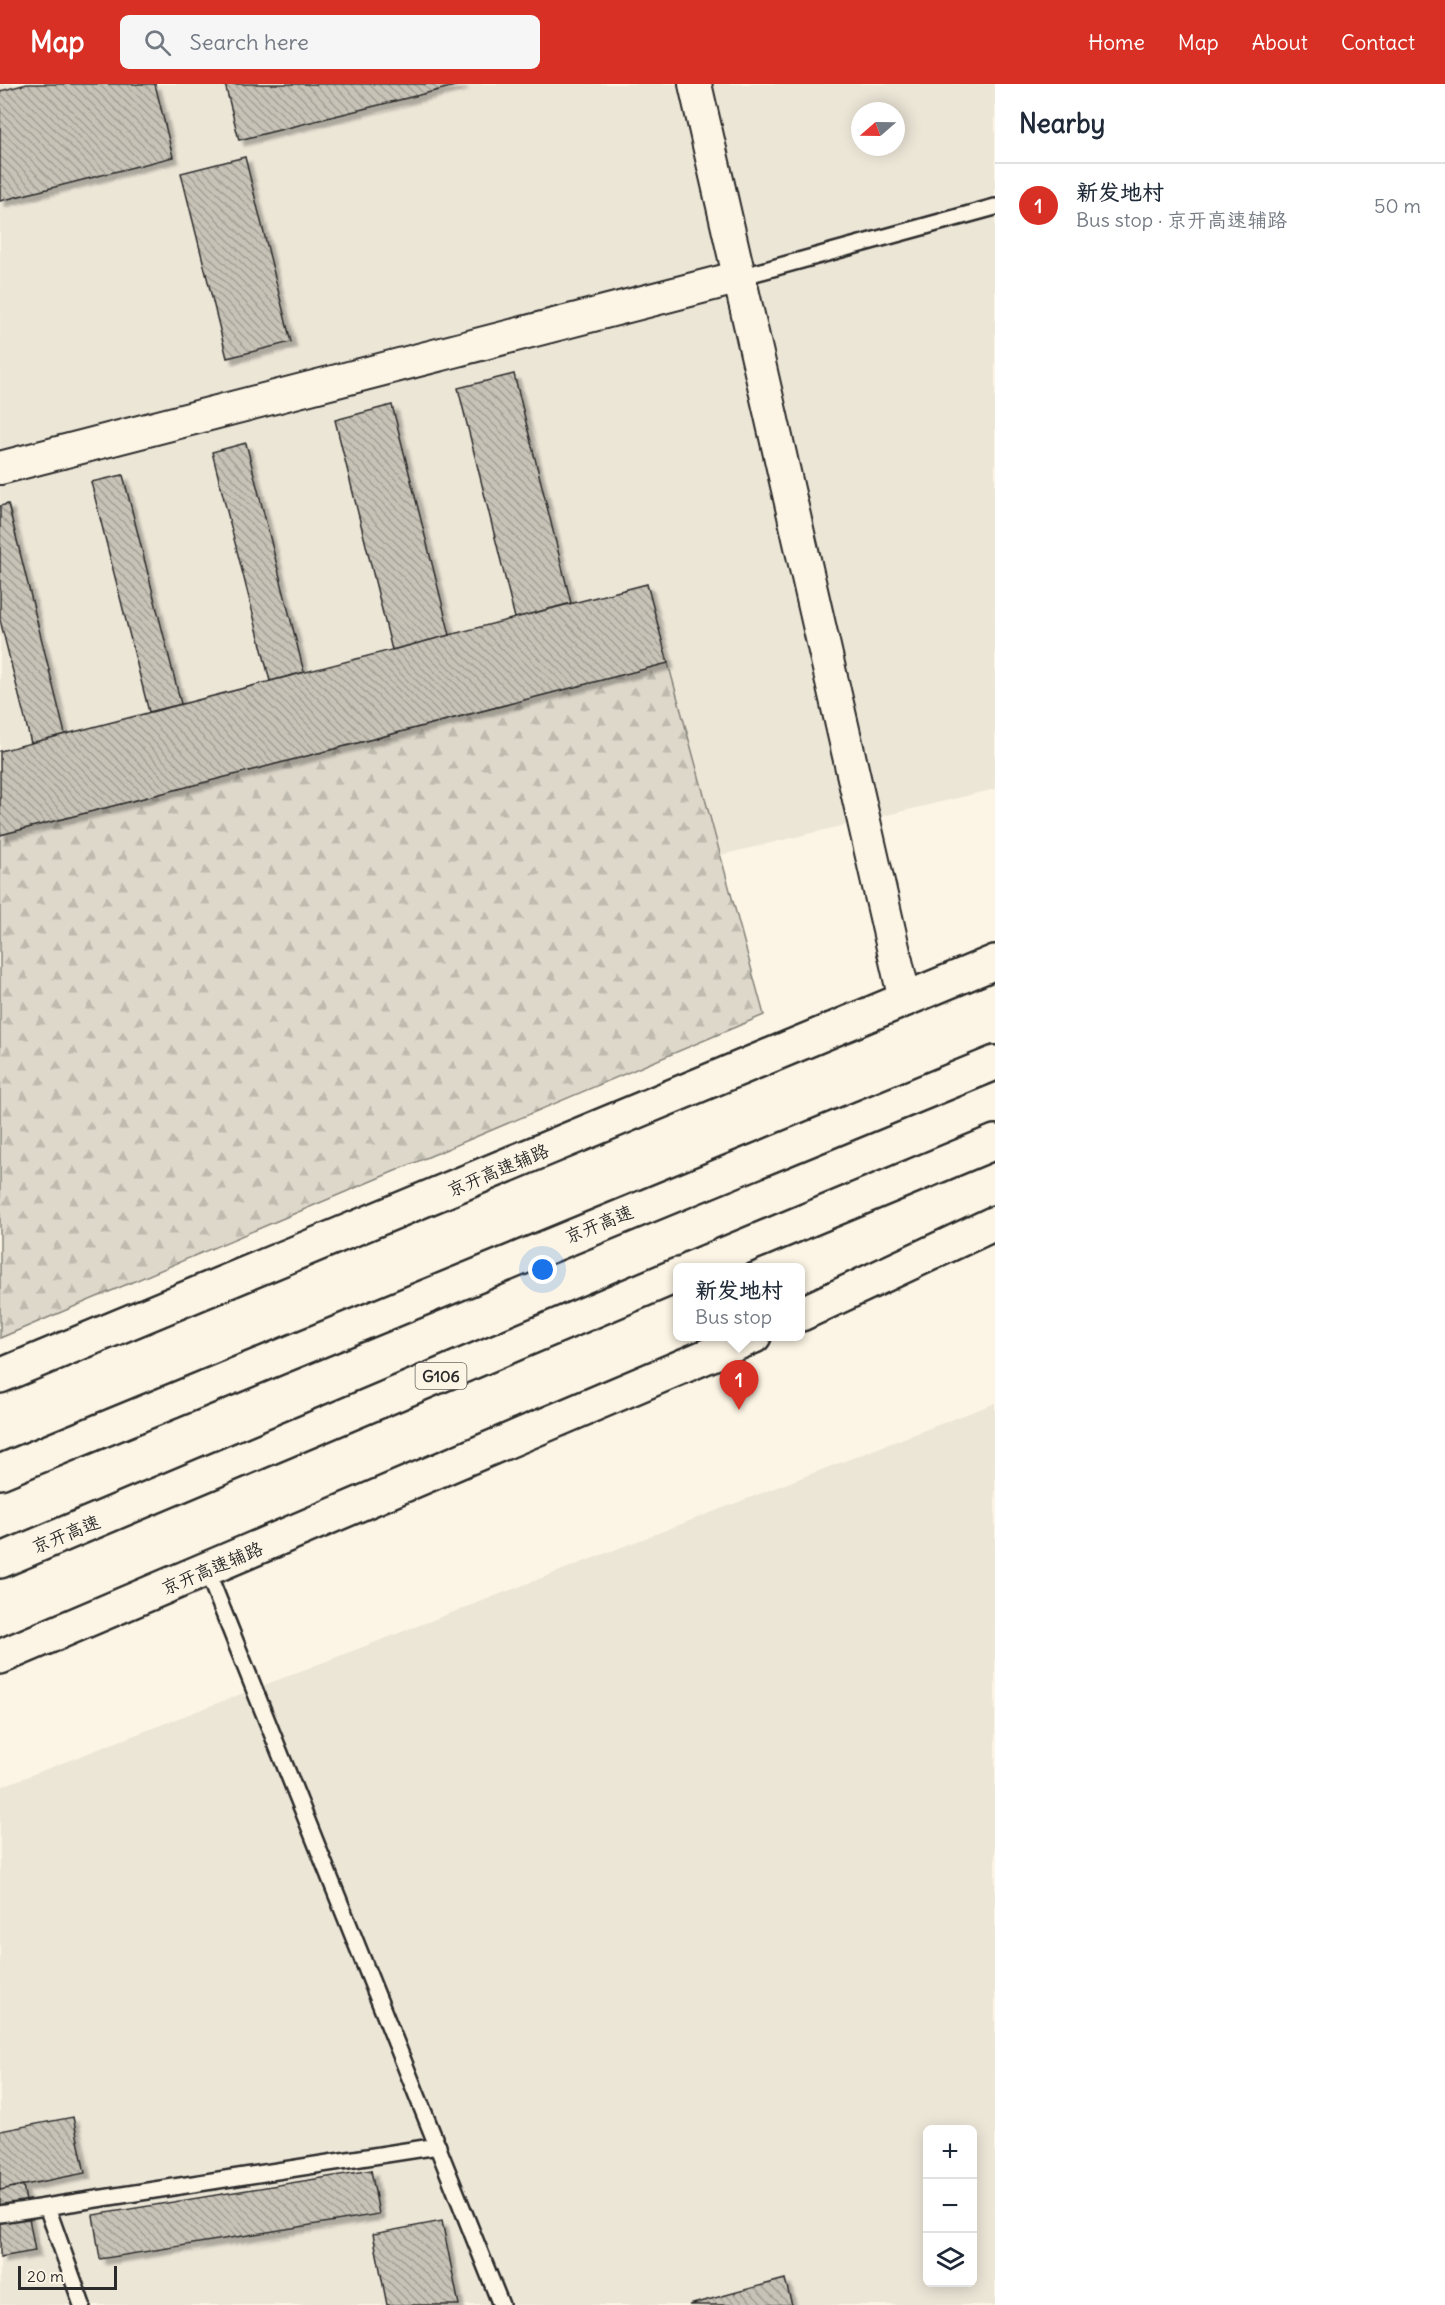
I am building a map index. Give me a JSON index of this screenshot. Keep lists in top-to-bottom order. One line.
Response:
{"streets":{"main road":["京开高速辅路","京开高速","G106"]},"scale_bar":"20 m","north":"left","page":{"header":"Map","search":"Search here","nav":["Home","Map","About","Contact"],"heading":"Nearby","list":[{"mark":"1","name":"新发地村","note":"Bus stop · 京开高速辅路","value":"50 m"}],"popup":["新发地村","Bus stop"],"pins":"1","map_buttons":["+","−"],"scale":"20 m"}}
